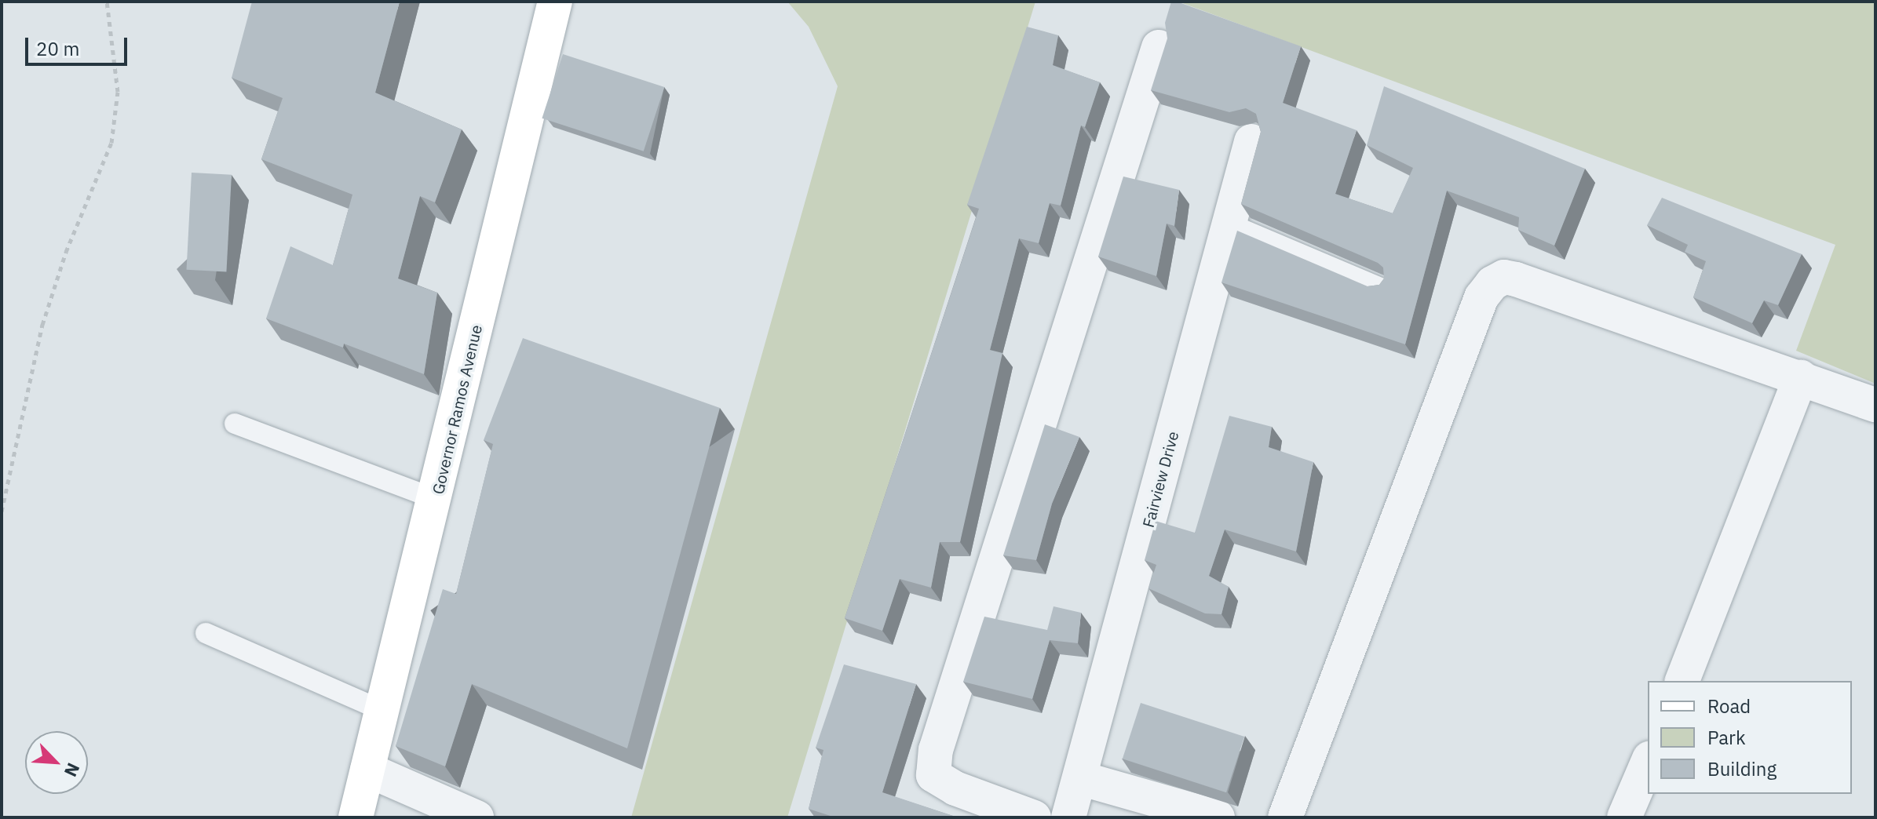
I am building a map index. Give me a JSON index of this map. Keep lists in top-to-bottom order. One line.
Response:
{"streets":{"main road":["Governor Ramos Avenue"],"street":["Fairview Drive"]},"legend":["Road","Park","Building"],"scale_bar":"20 m","north":"bottom right"}
